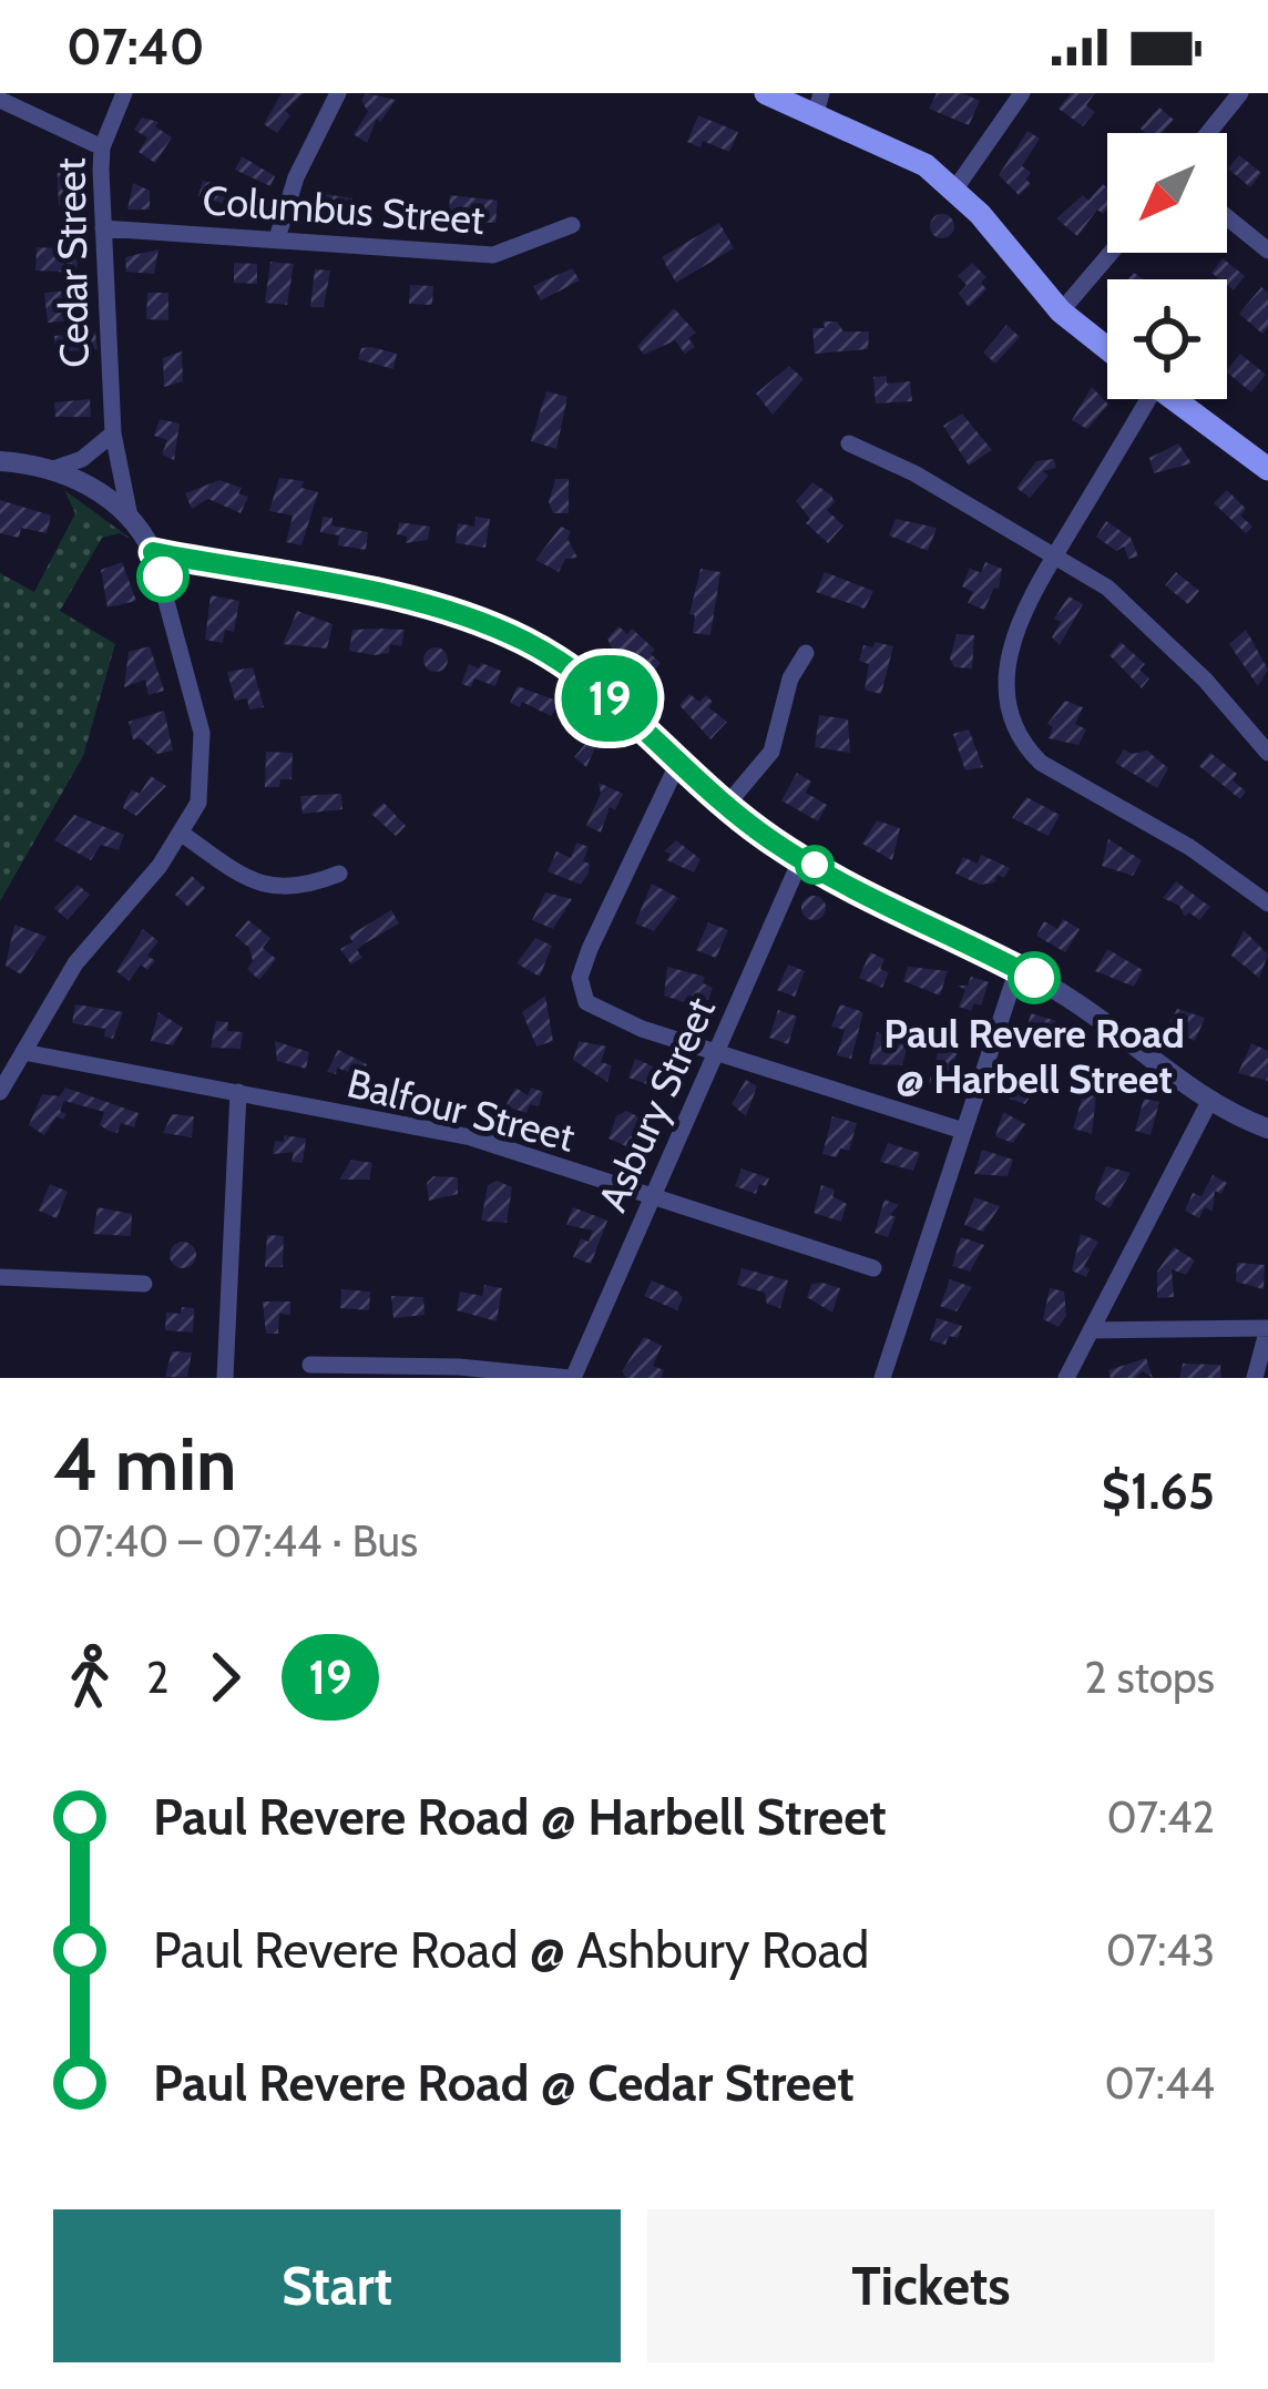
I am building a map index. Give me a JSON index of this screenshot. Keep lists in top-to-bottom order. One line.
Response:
{"streets":{"street":["Columbus Street","Cedar Street","Asbury Street","Balfour Street"]},"crossings":[["Columbus Street","Cedar Street"],["Cedar Street","Balfour Street"],["Asbury Street","Balfour Street"]],"places":["Paul Revere Road @ Harbell Street"],"lines":["bus line 19"],"north":"bottom left","page":{"status":"07:40","on_map":"19","heading":["4 min","07:40 – 07:44 · Bus","$1.65"],"legs":["2","19","2 stops"],"list":[{"name":"Paul Revere Road @ Harbell Street","value":"07:42"},{"name":"Paul Revere Road @ Ashbury Road","value":"07:43"},{"name":"Paul Revere Road @ Cedar Street","value":"07:44"}],"buttons":["Start","Tickets"]}}
